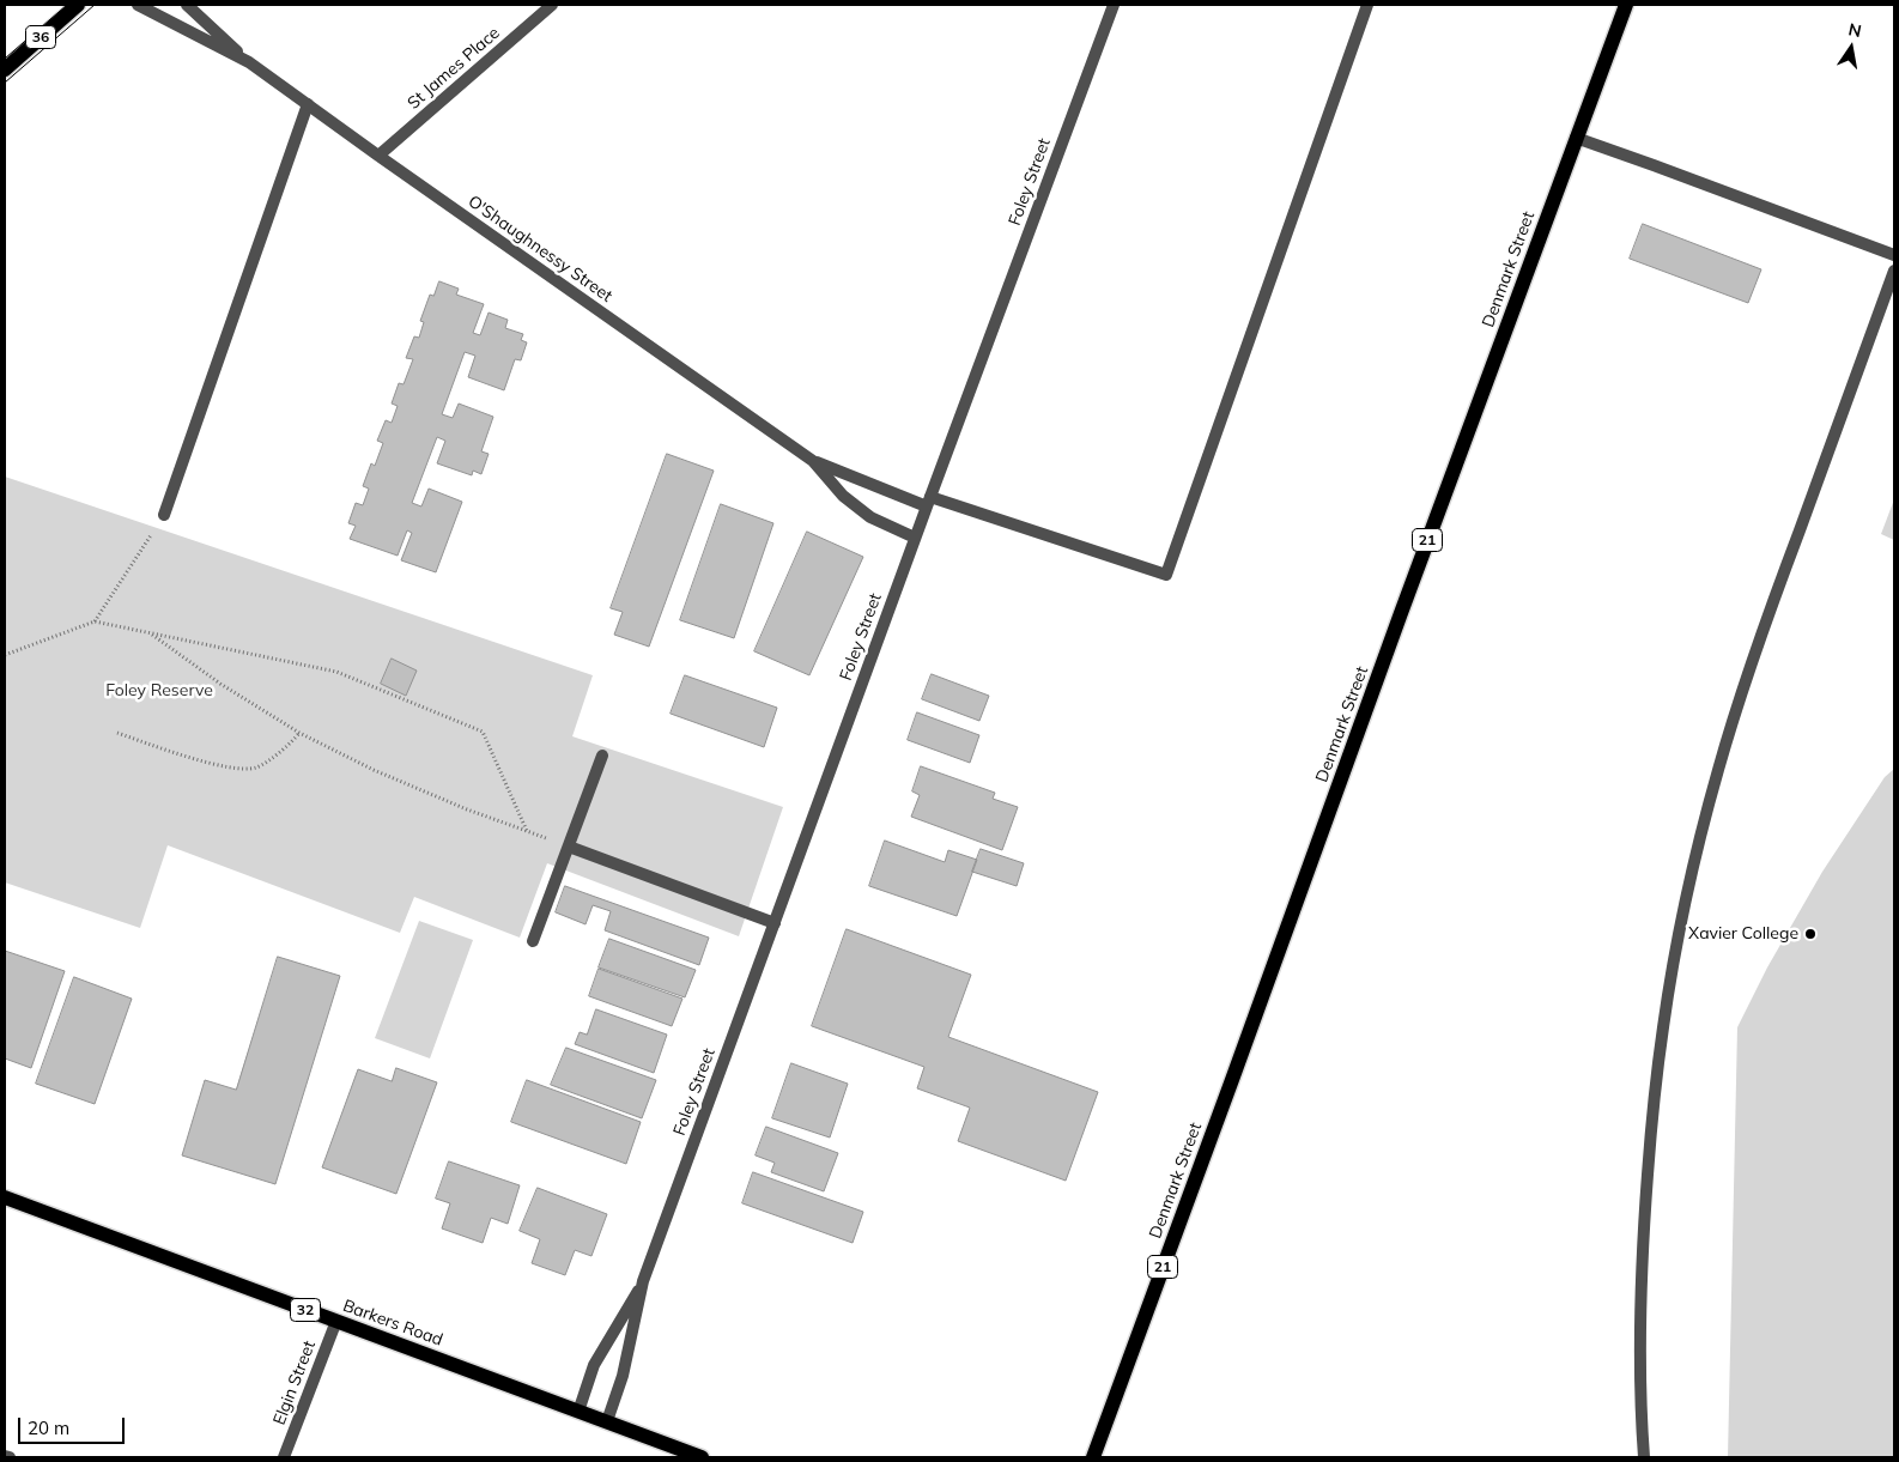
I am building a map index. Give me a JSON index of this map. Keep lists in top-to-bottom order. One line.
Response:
{"streets":{"main road":["36","Denmark Street","21","32","Barkers Road"],"street":["St James Place","Foley Street","O'Shaughnessy Street","Elgin Street"]},"crossings":[["St James Place","O'Shaughnessy Street"],["Foley Street","O'Shaughnessy Street"],["Foley Street","Barkers Road"],["Barkers Road","Elgin Street"]],"parks":["Foley Reserve"],"places":["Xavier College"],"scale_bar":"20 m","north":"top"}
